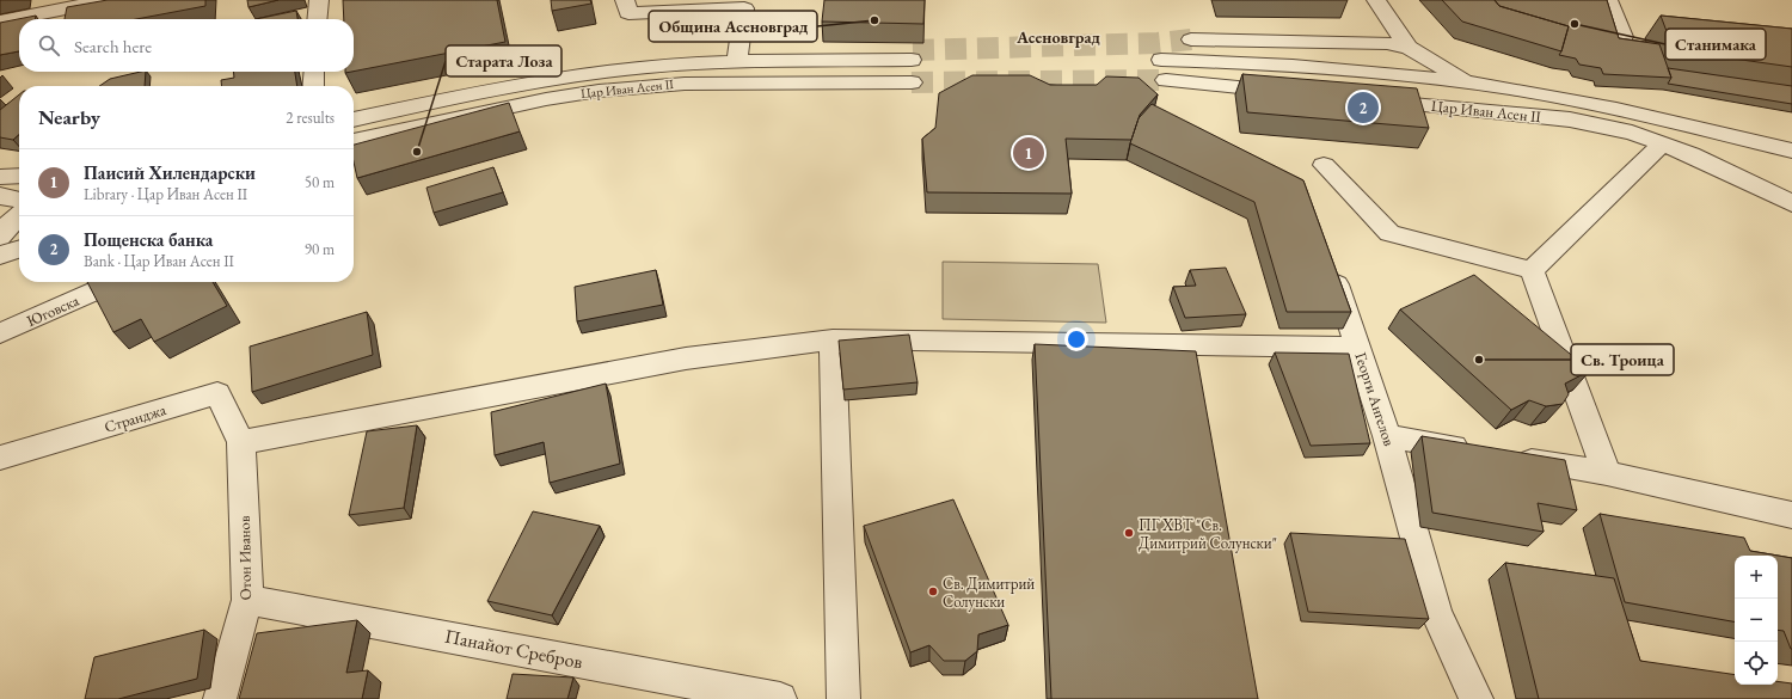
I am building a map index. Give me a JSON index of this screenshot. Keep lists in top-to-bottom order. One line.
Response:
{"streets":{"street":["Цар Иван Асен II","Юговска","Георги Ангелов","Странджа","Отон Иванов","Панайот Сребров"]},"crossings":[["Странджа","Отон Иванов"],["Отон Иванов","Панайот Сребров"]],"districts":["Асеновград"],"places":["Община Асеновград","Станимака","Старата Лоза","Св. Троица","ПГ ХВТ \"Св. Димитрий Солунски\"","Св. Димитрий Солунски"],"page":{"search":"Search here","heading":["Nearby","2 results"],"pins":["2","1"],"list":[{"mark":"1","name":"Паисий Хилендарски","note":"Library · Цар Иван Асен II","value":"50 m"},{"mark":"2","name":"Пощенска банка","note":"Bank · Цар Иван Асен II","value":"90 m"}],"map_buttons":["+","−"]}}
